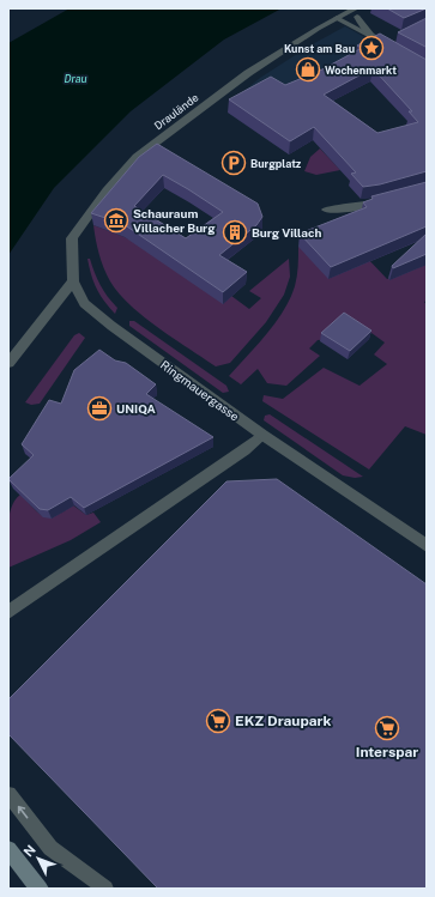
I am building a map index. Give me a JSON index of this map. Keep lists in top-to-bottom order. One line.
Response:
{"streets":{"street":["Draulände","Ringmauergasse"]},"crossings":[["Draulände","Ringmauergasse"]],"water":["Drau"],"places":{"place":["Kunst am Bau"],"shop":["Wochenmarkt"],"parking":["Burgplatz"],"museum":["Schauraum Villacher Burg"],"building":["Burg Villach"],"office":["UNIQA"],"supermarket":["EKZ Draupark","Interspar"]},"north":"top left"}
